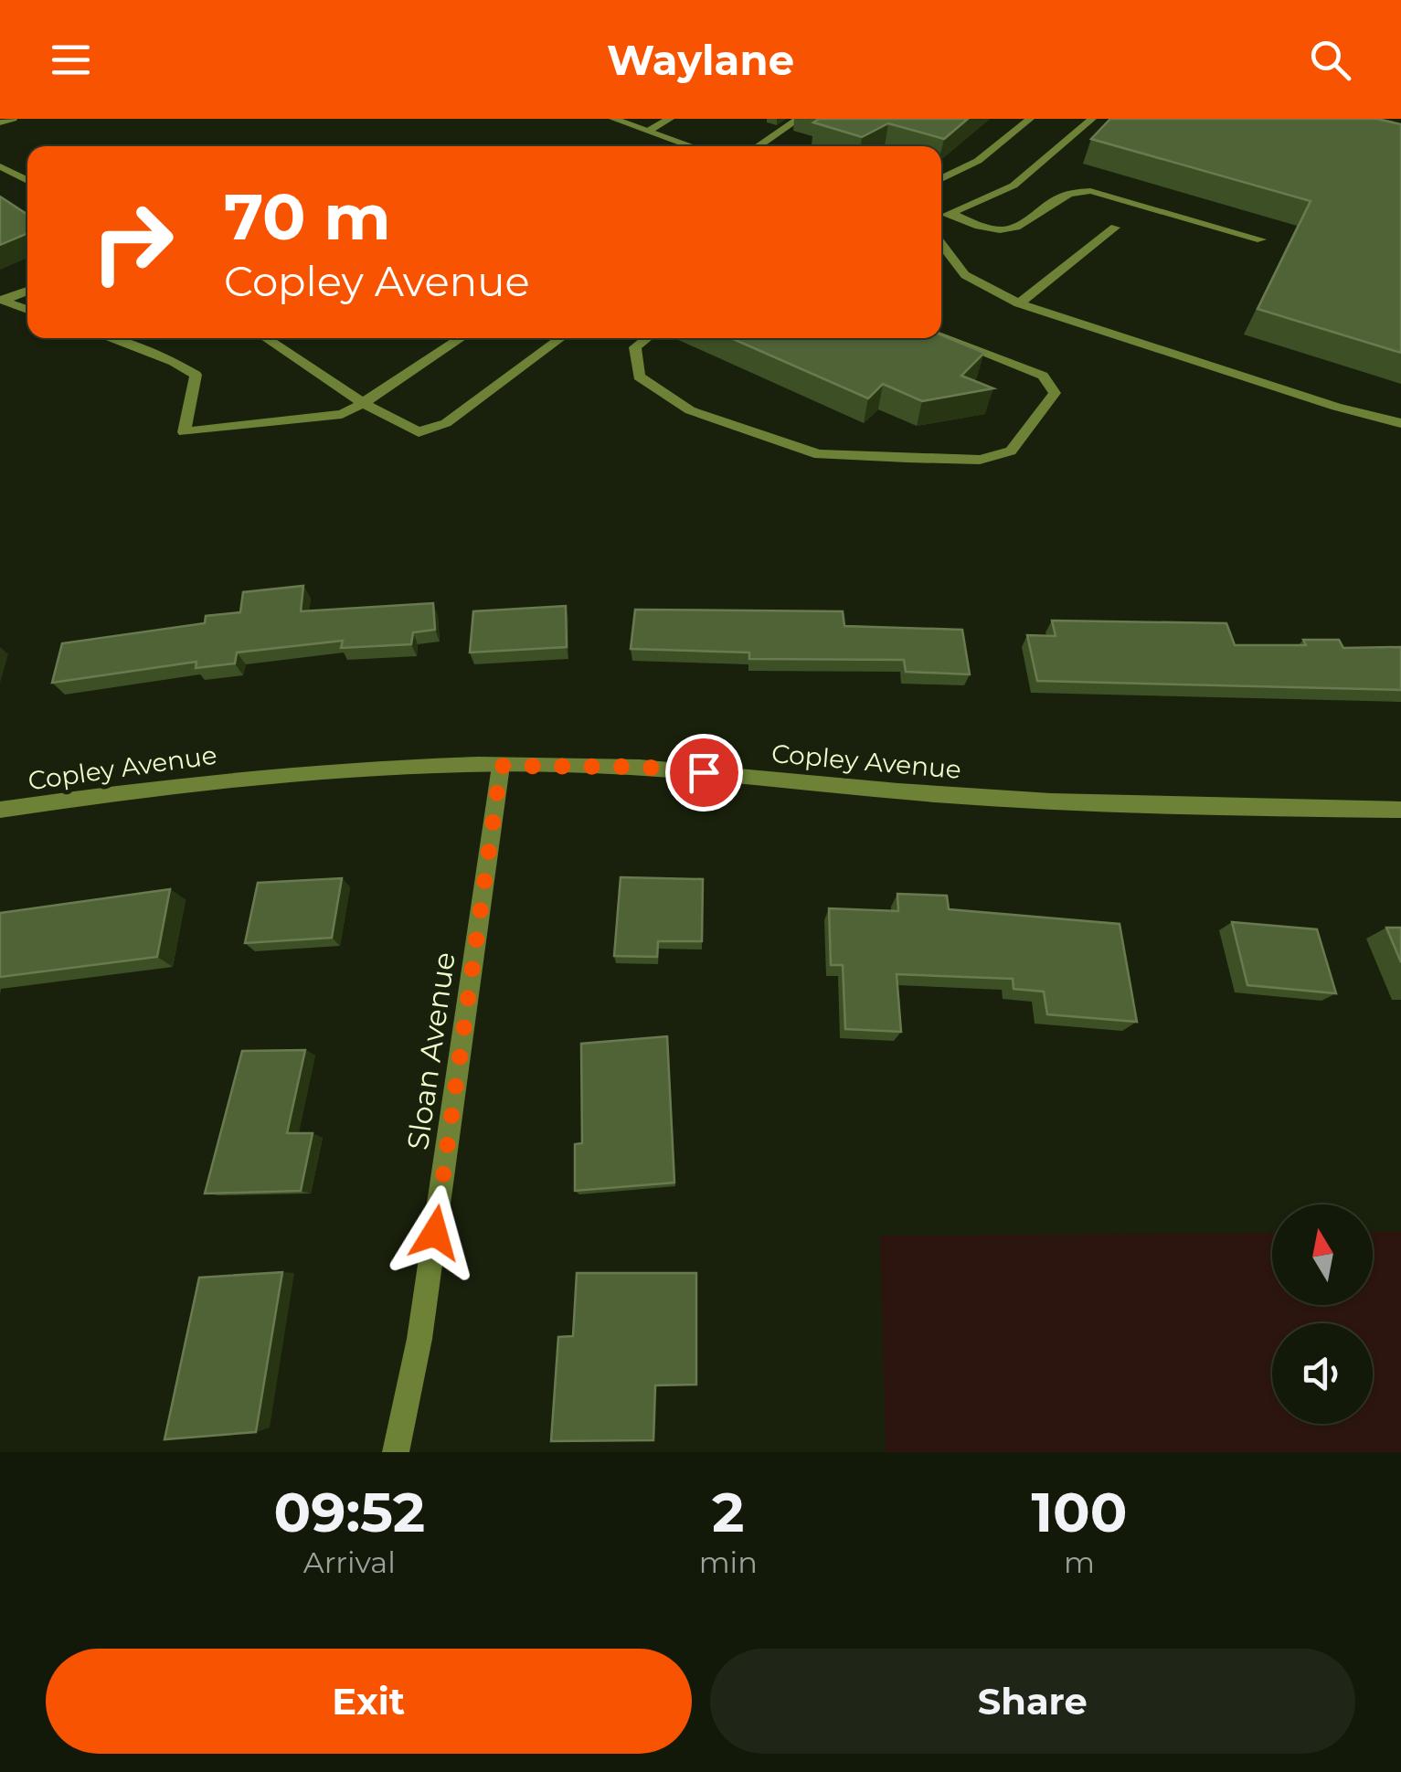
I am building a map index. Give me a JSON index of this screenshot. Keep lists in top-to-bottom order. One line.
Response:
{"streets":{"street":["Copley Avenue","Sloan Avenue"]},"crossings":[["Copley Avenue","Sloan Avenue"]],"north":"top","page":{"header":"Waylane","turn":["70 m","Copley Avenue"],"eta":["09:52","Arrival","2","min","100","m"],"buttons":["Exit","Share"]}}
